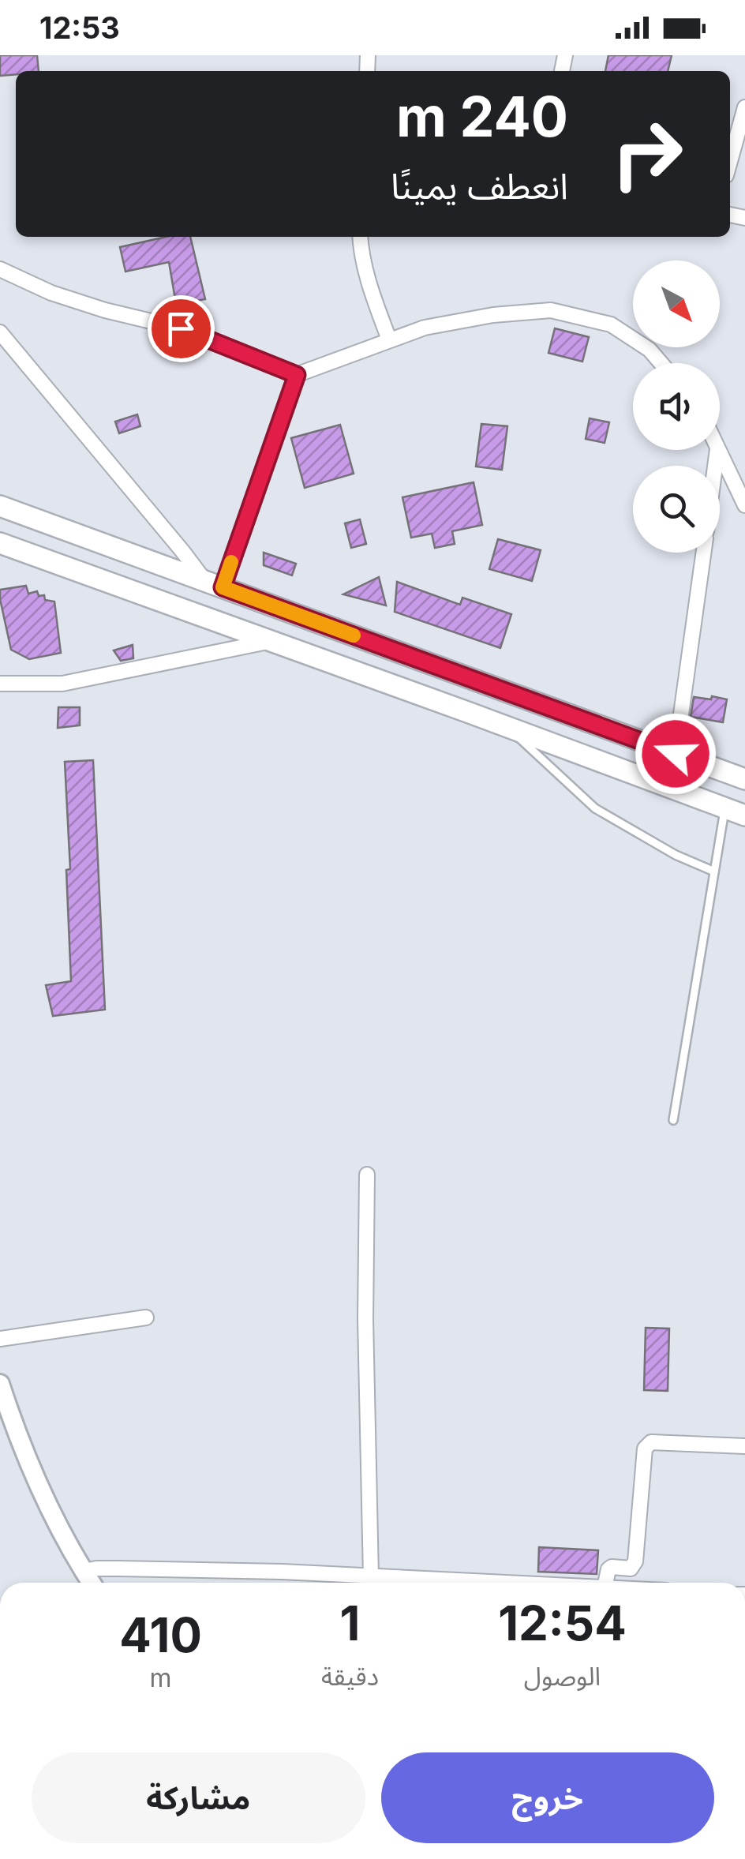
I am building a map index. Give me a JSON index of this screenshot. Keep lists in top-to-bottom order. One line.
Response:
{"north":"bottom right","page":{"status":"12:53","turn":["240 m","انعطف يمينًا"],"eta":["12:54","الوصول","1","دقيقة","410","m"],"buttons":["خروج","مشاركة"]}}
